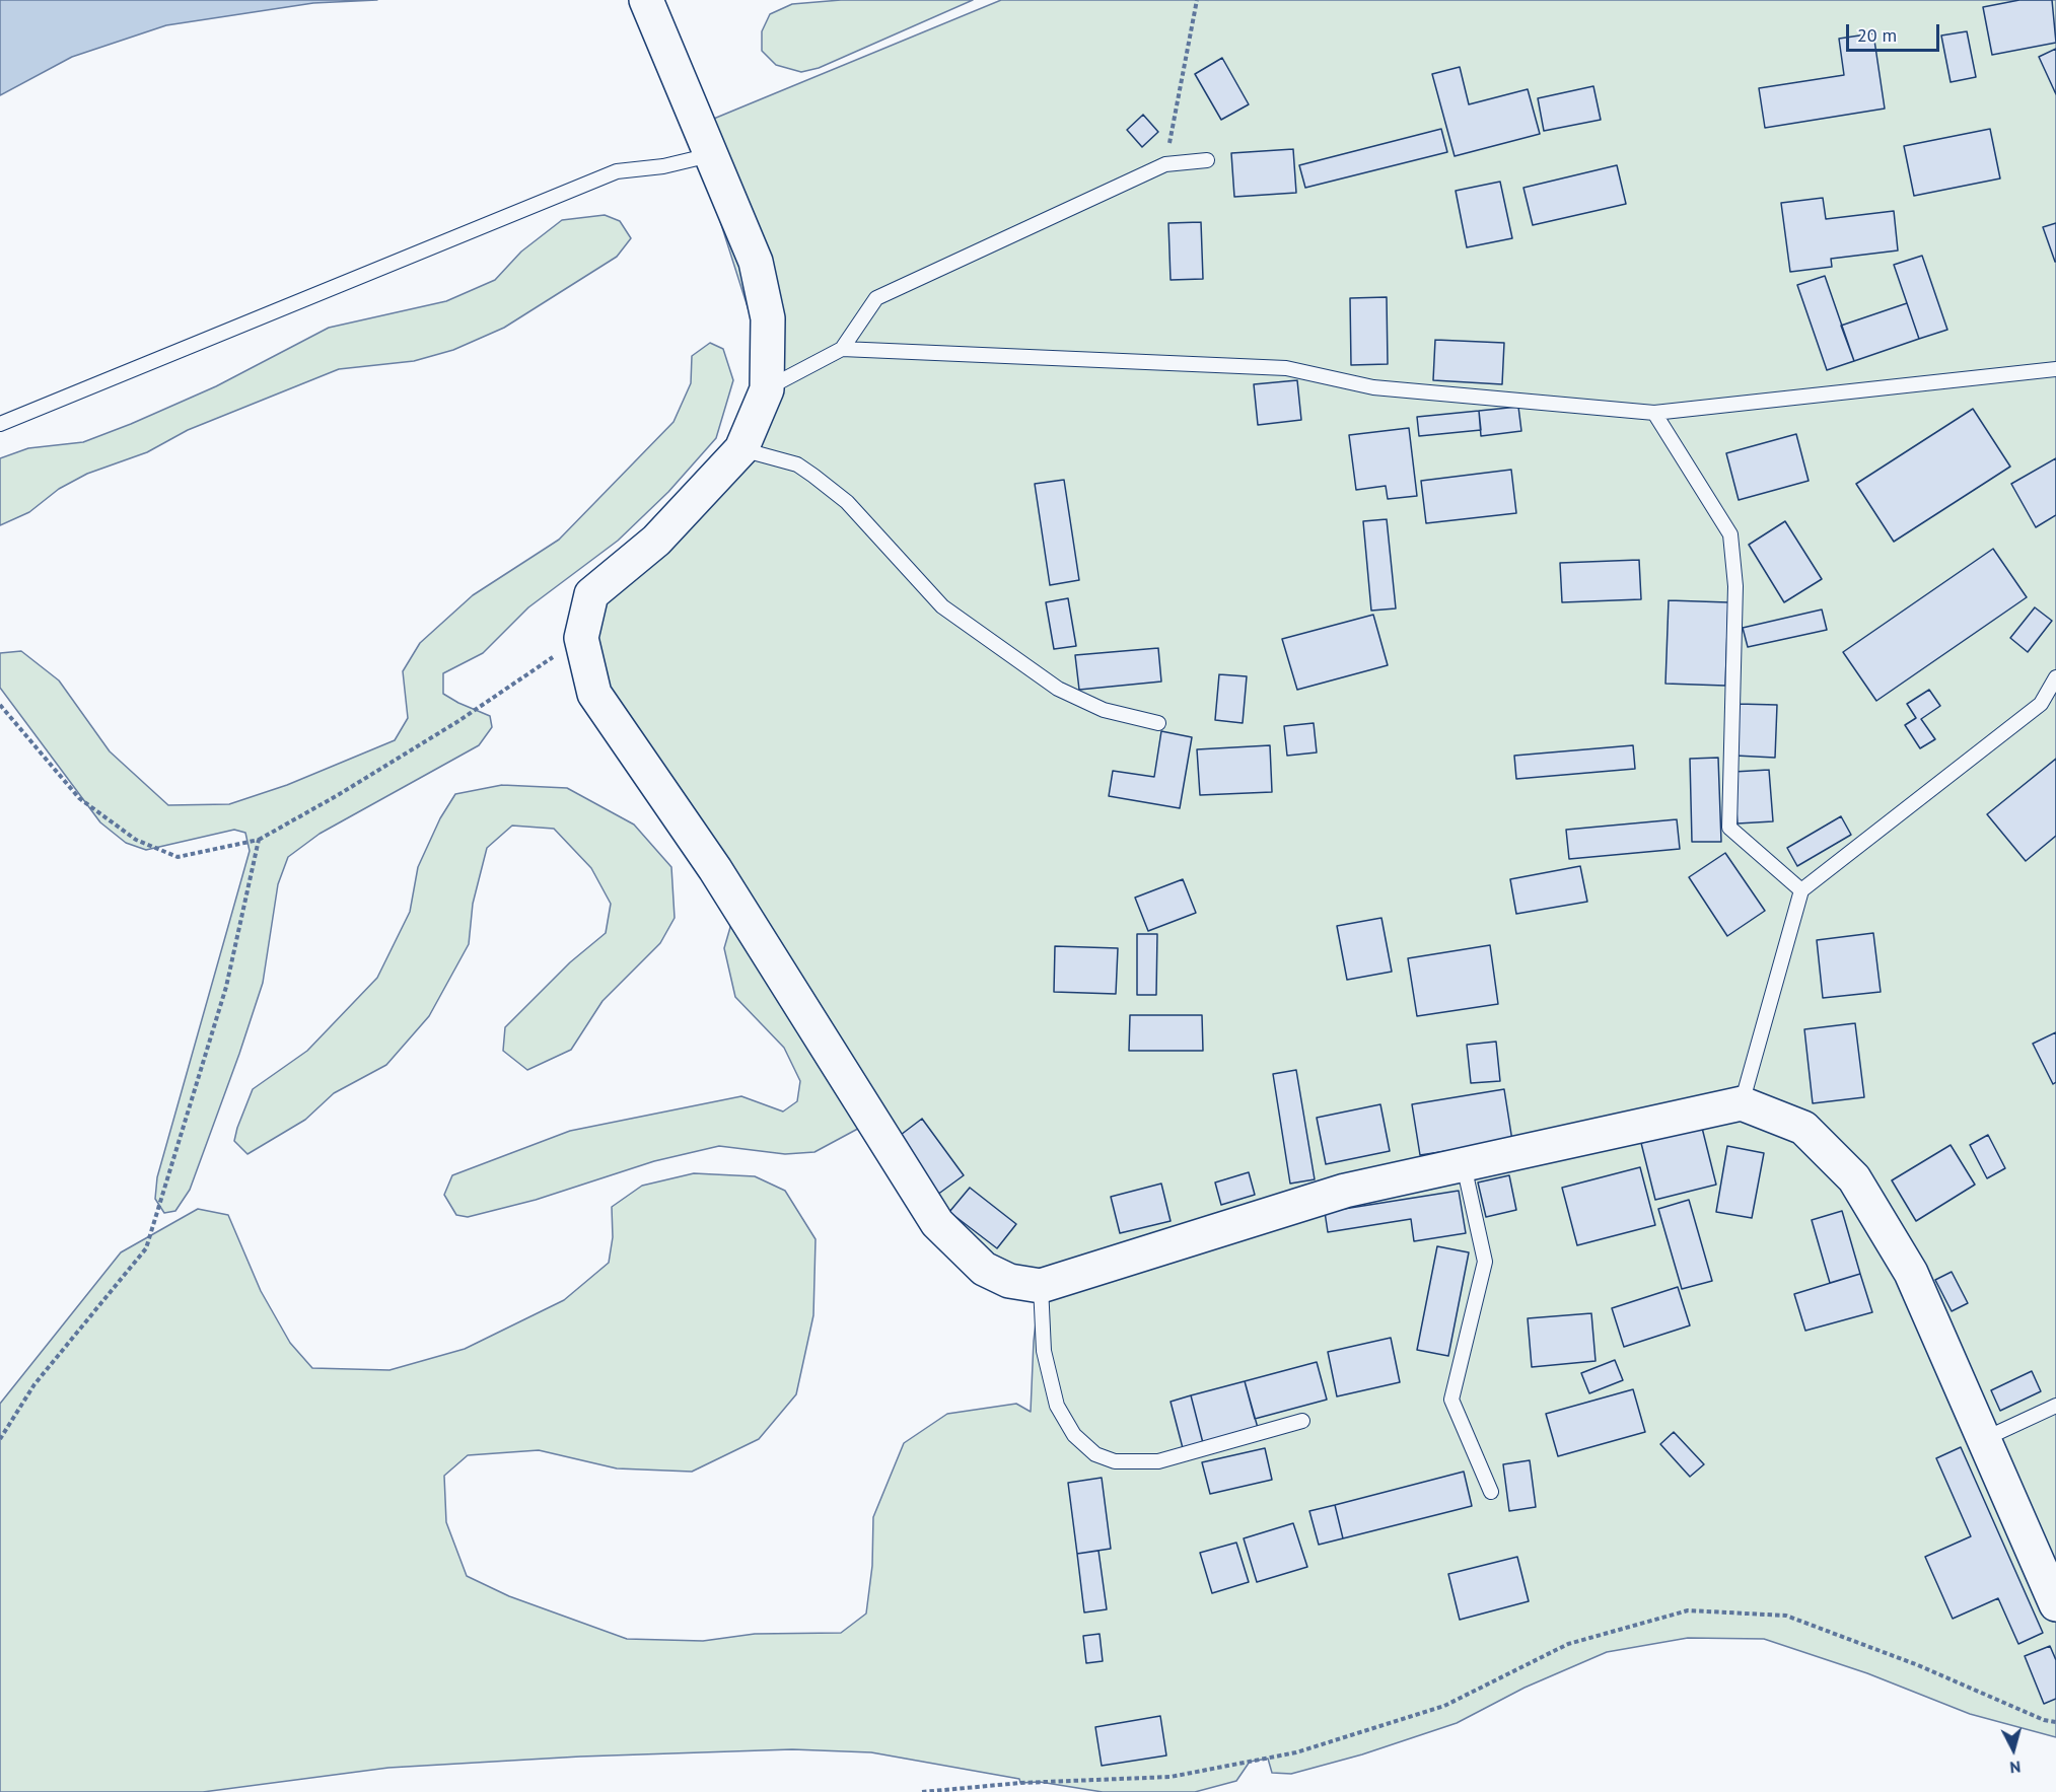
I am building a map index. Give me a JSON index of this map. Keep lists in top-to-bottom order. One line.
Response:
{"scale_bar":"20 m","north":"bottom"}
